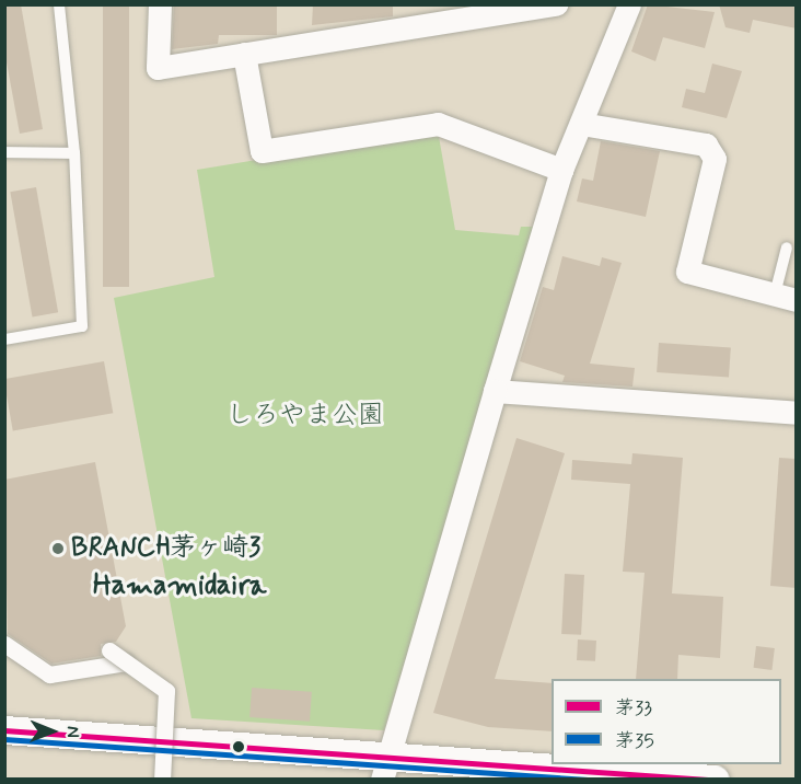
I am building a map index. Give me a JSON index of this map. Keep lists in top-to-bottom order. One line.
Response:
{"districts":["Hamamidaira"],"parks":["しろやま公園"],"places":["BRANCH茅ヶ崎3"],"lines":["transit line 茅33","transit line 茅35"],"legend":["茅33","茅35"],"north":"right"}
